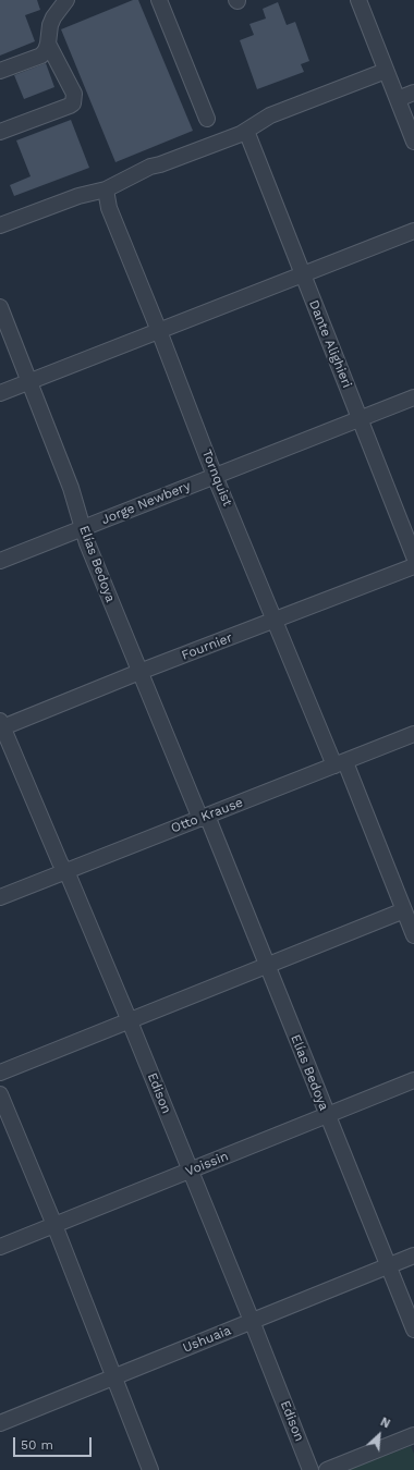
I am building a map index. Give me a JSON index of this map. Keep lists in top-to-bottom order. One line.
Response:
{"streets":{"street":["Dante Alighieri","Tornquist","Jorge Newbery","Elías Bedoya","Fournier","Otto Krause","Edison","Voissin","Ushuaia"]},"crossings":[["Dante Alighieri","Jorge Newbery"],["Tornquist","Jorge Newbery"],["Tornquist","Fournier"],["Tornquist","Otto Krause"],["Jorge Newbery","Elías Bedoya"],["Elías Bedoya","Fournier"],["Elías Bedoya","Otto Krause"],["Elías Bedoya","Voissin"],["Elías Bedoya","Ushuaia"],["Fournier","Edison"],["Otto Krause","Edison"],["Edison","Voissin"],["Edison","Ushuaia"]],"scale_bar":"50 m","north":"top right"}
